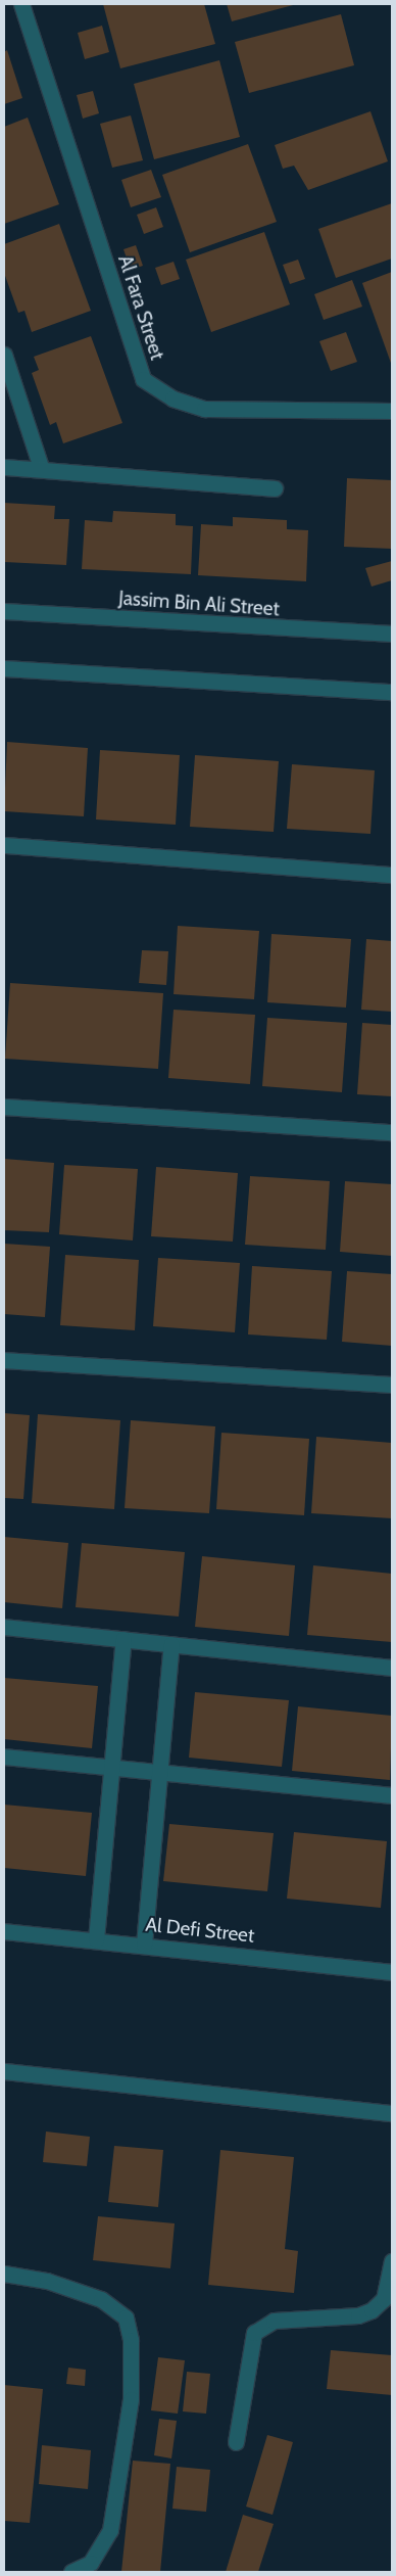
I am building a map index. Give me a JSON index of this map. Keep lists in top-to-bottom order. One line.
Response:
{"streets":{"street":["Al Fara Street","Jassim Bin Ali Street","Al Defi Street"]}}
